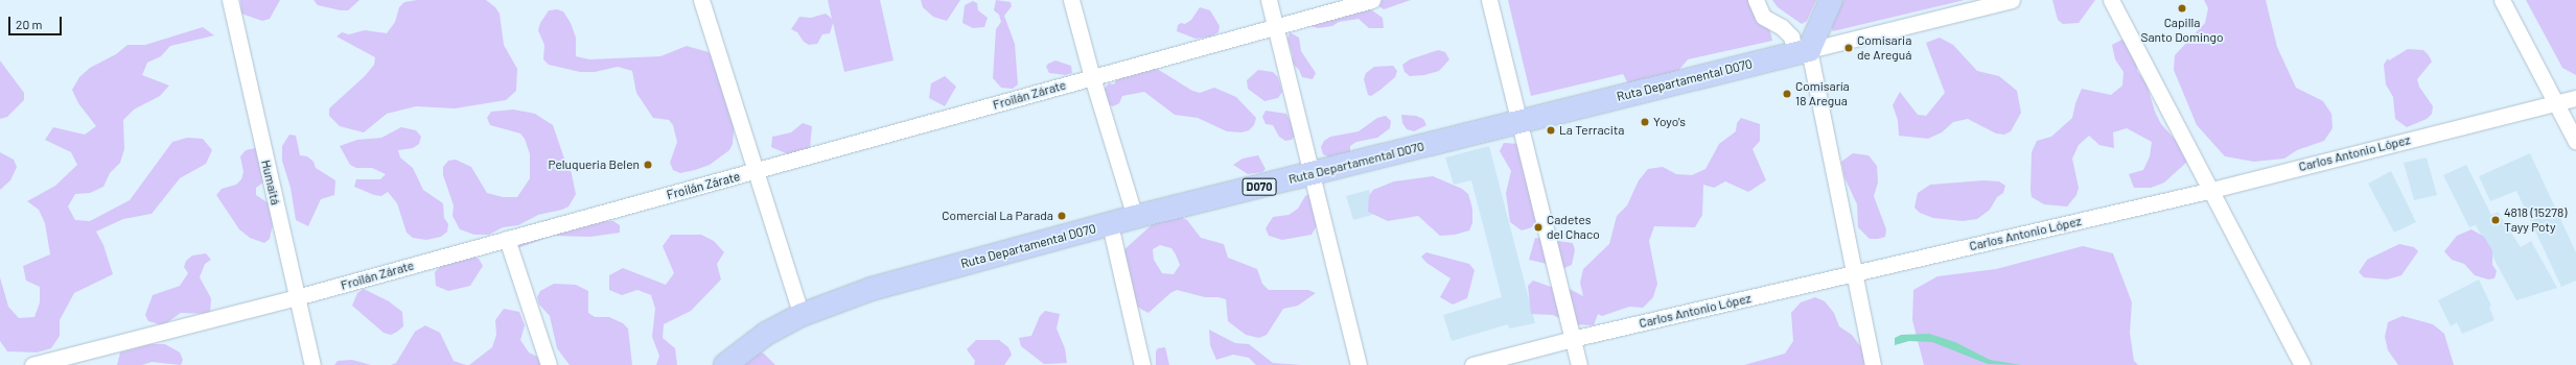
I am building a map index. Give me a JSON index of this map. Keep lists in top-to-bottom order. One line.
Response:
{"streets":{"main road":["Ruta Departamental D070","D070"],"street":["Froilán Zárate","Carlos Antonio López","Humaitá"]},"crossings":[["Froilán Zárate","Humaitá"]],"places":["Capilla Santo Domingo","Comisaria de Areguá","Comisaría 18 Aregua","Yoyo's","La Terracita","Peluqueria Belen","Comercial La Parada","4818 (15278) Tayy Poty","Cadetes del Chaco"],"scale_bar":"20 m"}
